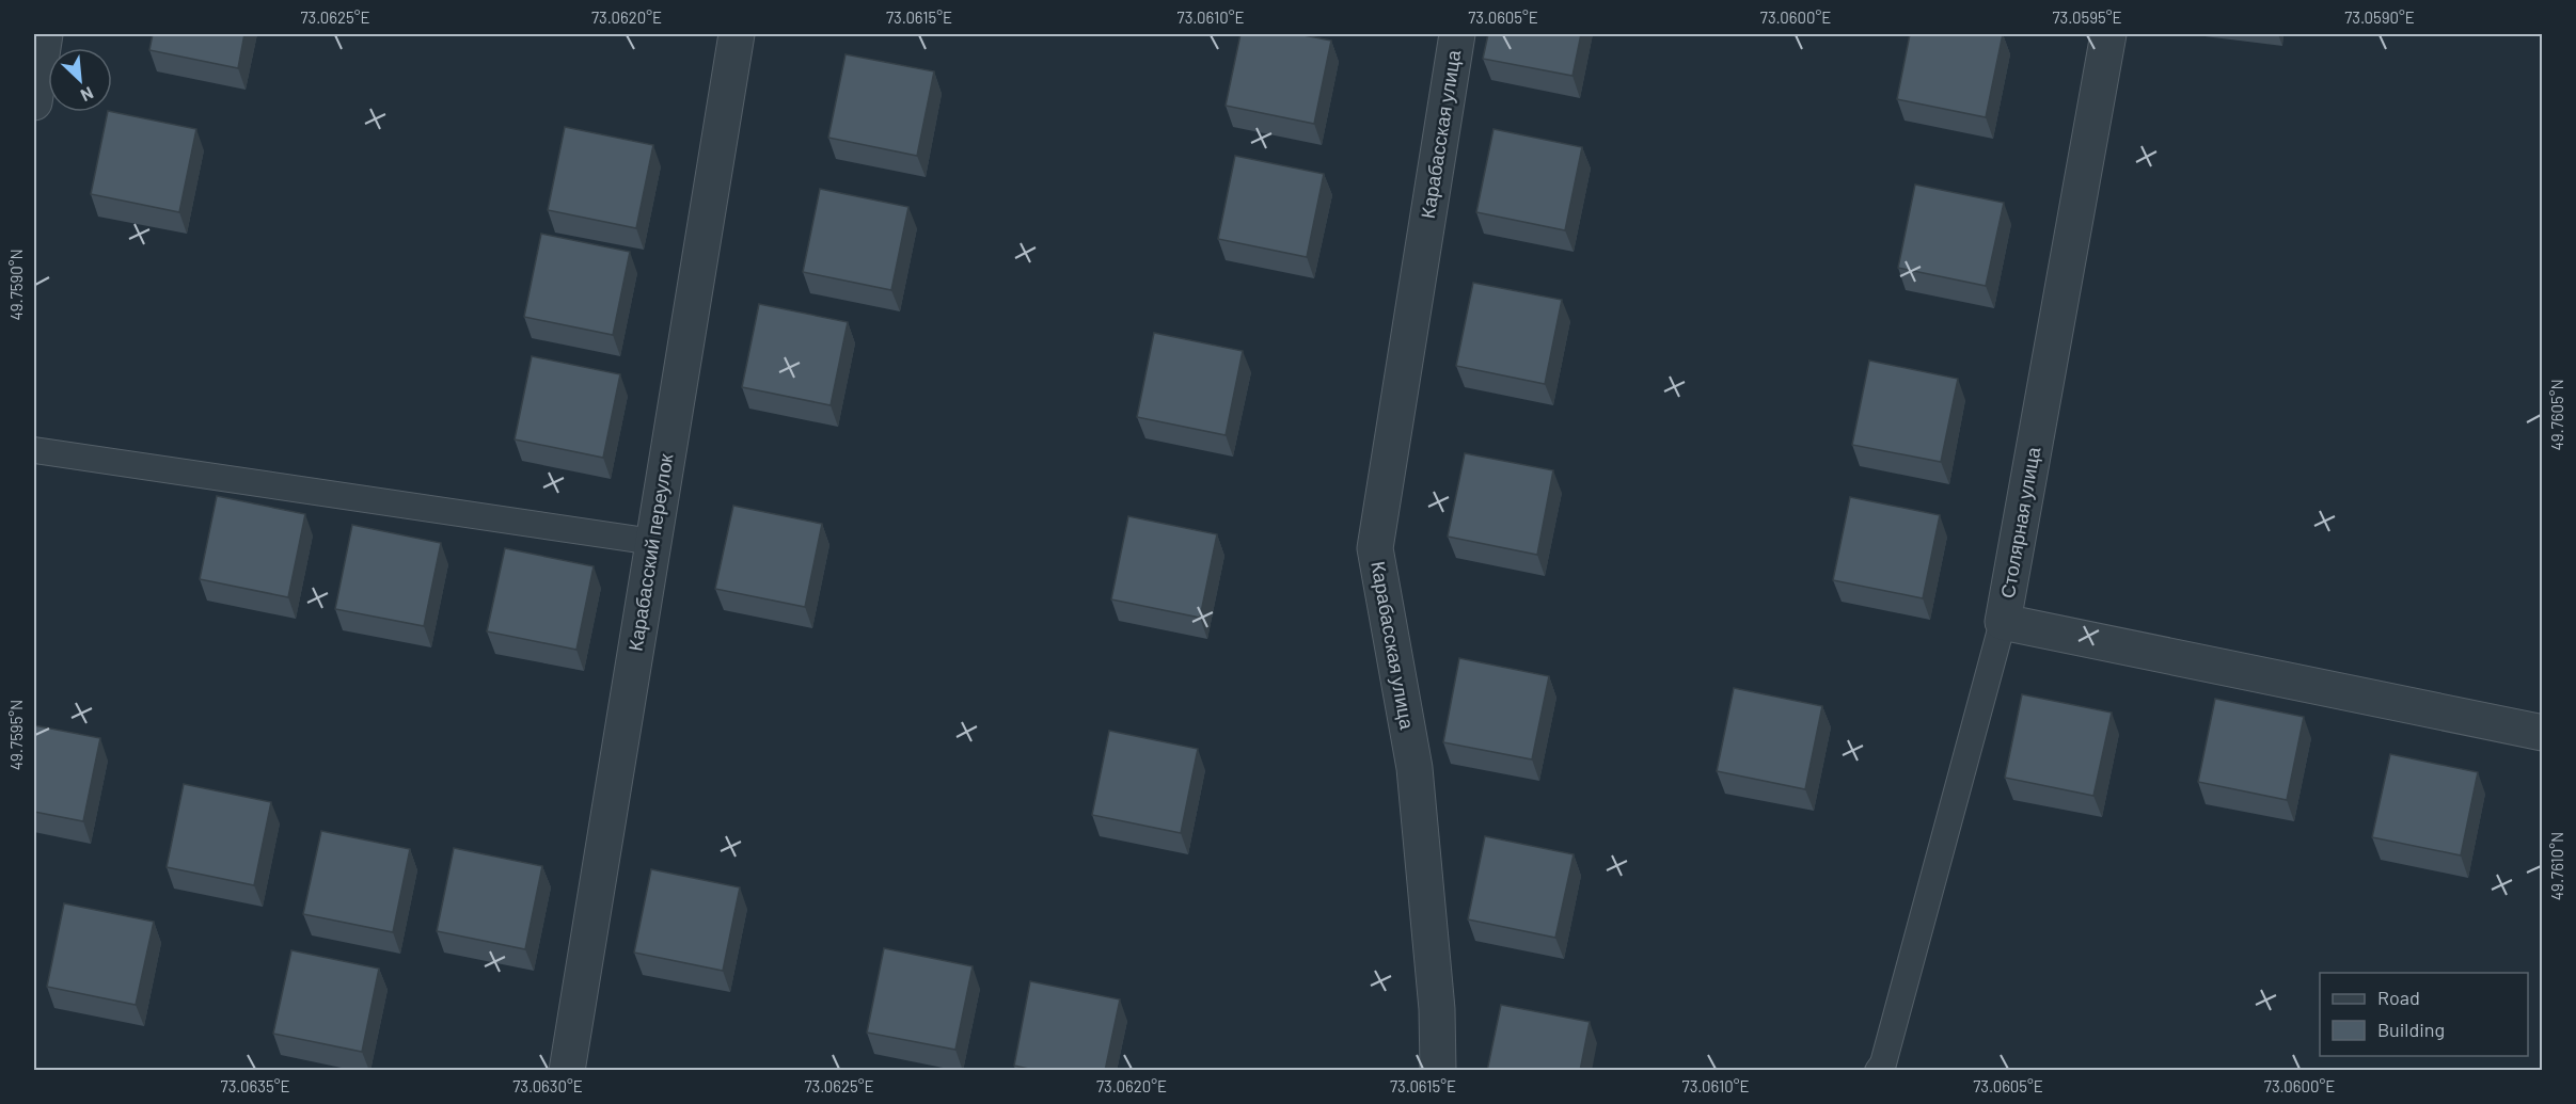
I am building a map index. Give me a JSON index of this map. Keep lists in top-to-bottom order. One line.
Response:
{"streets":{"street":["Карабасская улица","Столярная улица","Карабасский переулок"]},"legend":["Road","Building"],"north":"bottom right","coordinates":["73.0625°E","73.0620°E","73.0615°E","73.0610°E","73.0605°E","73.0600°E","73.0595°E","73.0590°E","49.7590°N","49.7605°N","49.7595°N","49.7610°N","73.0635°E","73.0630°E"]}
